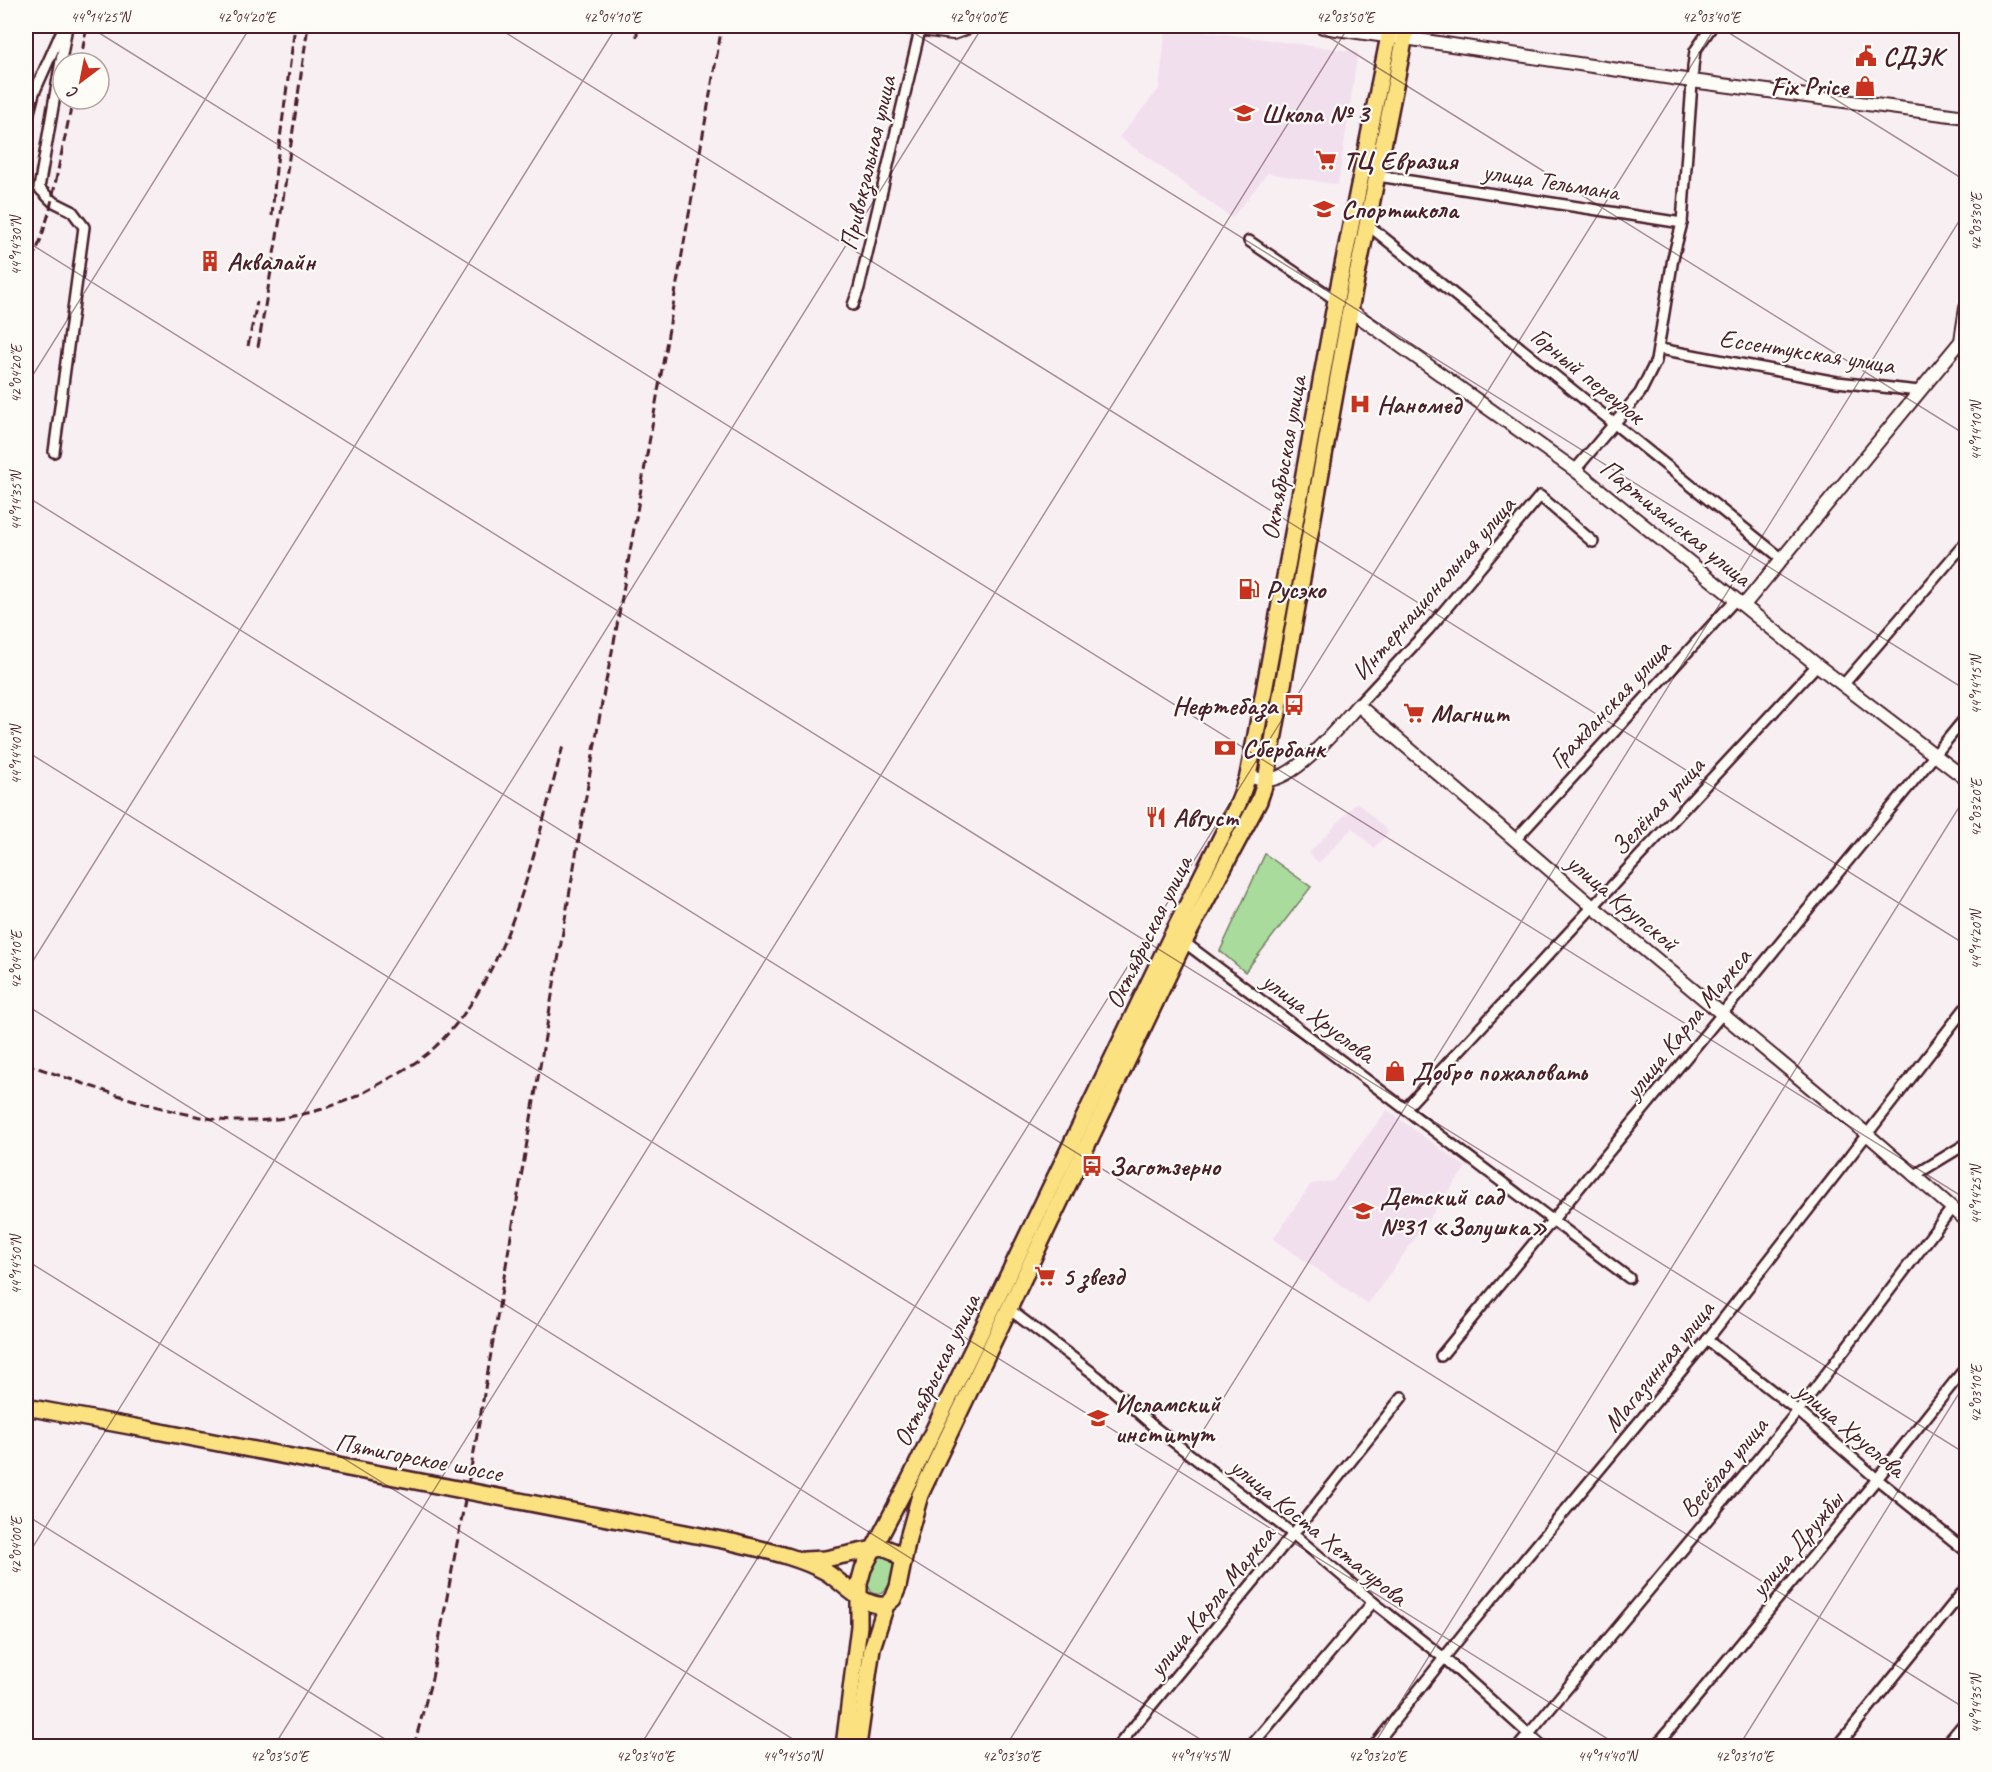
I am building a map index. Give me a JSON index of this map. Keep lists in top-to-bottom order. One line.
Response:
{"streets":{"main road":["Октябрьская улица","Пятигорское шоссе"],"street":["Привокзальная улица","улица Тельмана","Ессентукская улица","Горный переулок","Партизанская улица","Интернациональная улица","Гражданская улица","Зелёная улица","улица Крупской","улица Хруслова","улица Карла Маркса","Магазинная улица","Весёлая улица","улица Коста Хетагурова","улица Дружбы"]},"crossings":[["улица Тельмана","Октябрьская улица"],["Ессентукская улица","Гражданская улица"],["Горный переулок","Октябрьская улица"],["Горный переулок","Гражданская улица"],["Октябрьская улица","Партизанская улица"],["Октябрьская улица","улица Хруслова"],["Октябрьская улица","Пятигорское шоссе"],["Октябрьская улица","улица Коста Хетагурова"],["Партизанская улица","Гражданская улица"],["Партизанская улица","Зелёная улица"],["Партизанская улица","улица Карла Маркса"],["Интернациональная улица","улица Крупской"],["Гражданская улица","улица Крупской"],["Зелёная улица","улица Крупской"],["Зелёная улица","улица Хруслова"],["улица Крупской","улица Карла Маркса"],["улица Крупской","Магазинная улица"],["улица Крупской","Весёлая улица"],["улица Хруслова","улица Карла Маркса"],["улица Хруслова","Магазинная улица"],["улица Хруслова","Весёлая улица"],["улица Хруслова","улица Дружбы"],["улица Карла Маркса","улица Коста Хетагурова"],["Магазинная улица","улица Коста Хетагурова"],["Весёлая улица","улица Коста Хетагурова"]],"places":{"public building":["СДЭК"],"shop":["Fix Price","Добро пожаловать"],"school or university":["Школа № 3","Спортшкола","Детский сад №31 «Золушка»","Исламский институт"],"supermarket":["ТЦ Евразия","Магнит","5 звезд"],"building":["Аквалайн"],"hospital":["Наномед"],"fuel station":["Русэко"],"bus stop":["Нефтебаза","Заготзерно"],"bank":["Сбербанк"],"restaurant":["Август"]},"north":"bottom left","coordinates":["44°14'25\"N","42°04'20\"E","42°04'10\"E","42°04'00\"E","42°03'50\"E","42°03'40\"E","42°03'30\"E","44°14'30\"N","44°14'10\"N","44°14'35\"N","44°14'15\"N","44°14'40\"N","42°03'20\"E","44°14'20\"N","44°14'50\"N","42°03'10\"E","44°14'45\"N"]}
